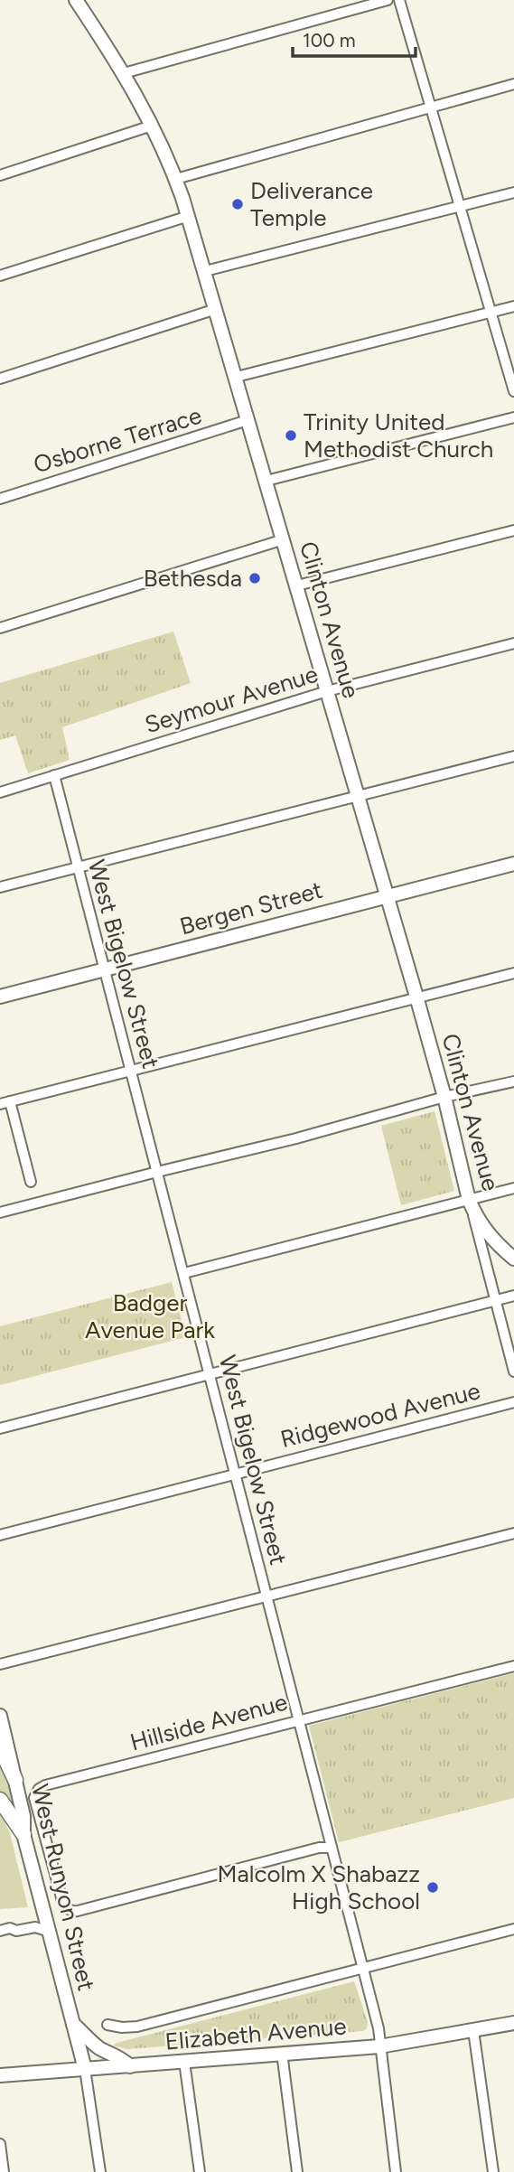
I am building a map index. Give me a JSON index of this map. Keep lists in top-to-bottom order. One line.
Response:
{"streets":{"main road":["Clinton Avenue","Bergen Street","West Runyon Street","Elizabeth Avenue"],"street":["Osborne Terrace","Seymour Avenue","West Bigelow Street","Ridgewood Avenue","Hillside Avenue"]},"crossings":[["Osborne Terrace","Clinton Avenue"],["Clinton Avenue","Seymour Avenue"],["Clinton Avenue","Bergen Street"],["Seymour Avenue","West Bigelow Street"],["Bergen Street","West Bigelow Street"],["West Bigelow Street","Ridgewood Avenue"],["West Bigelow Street","Hillside Avenue"],["West Bigelow Street","Elizabeth Avenue"],["West Runyon Street","Elizabeth Avenue"]],"parks":["Badger Avenue Park"],"places":["Deliverance Temple","Trinity United Methodist Church","Bethesda","Malcolm X Shabazz High School"],"scale_bar":"100 m"}
